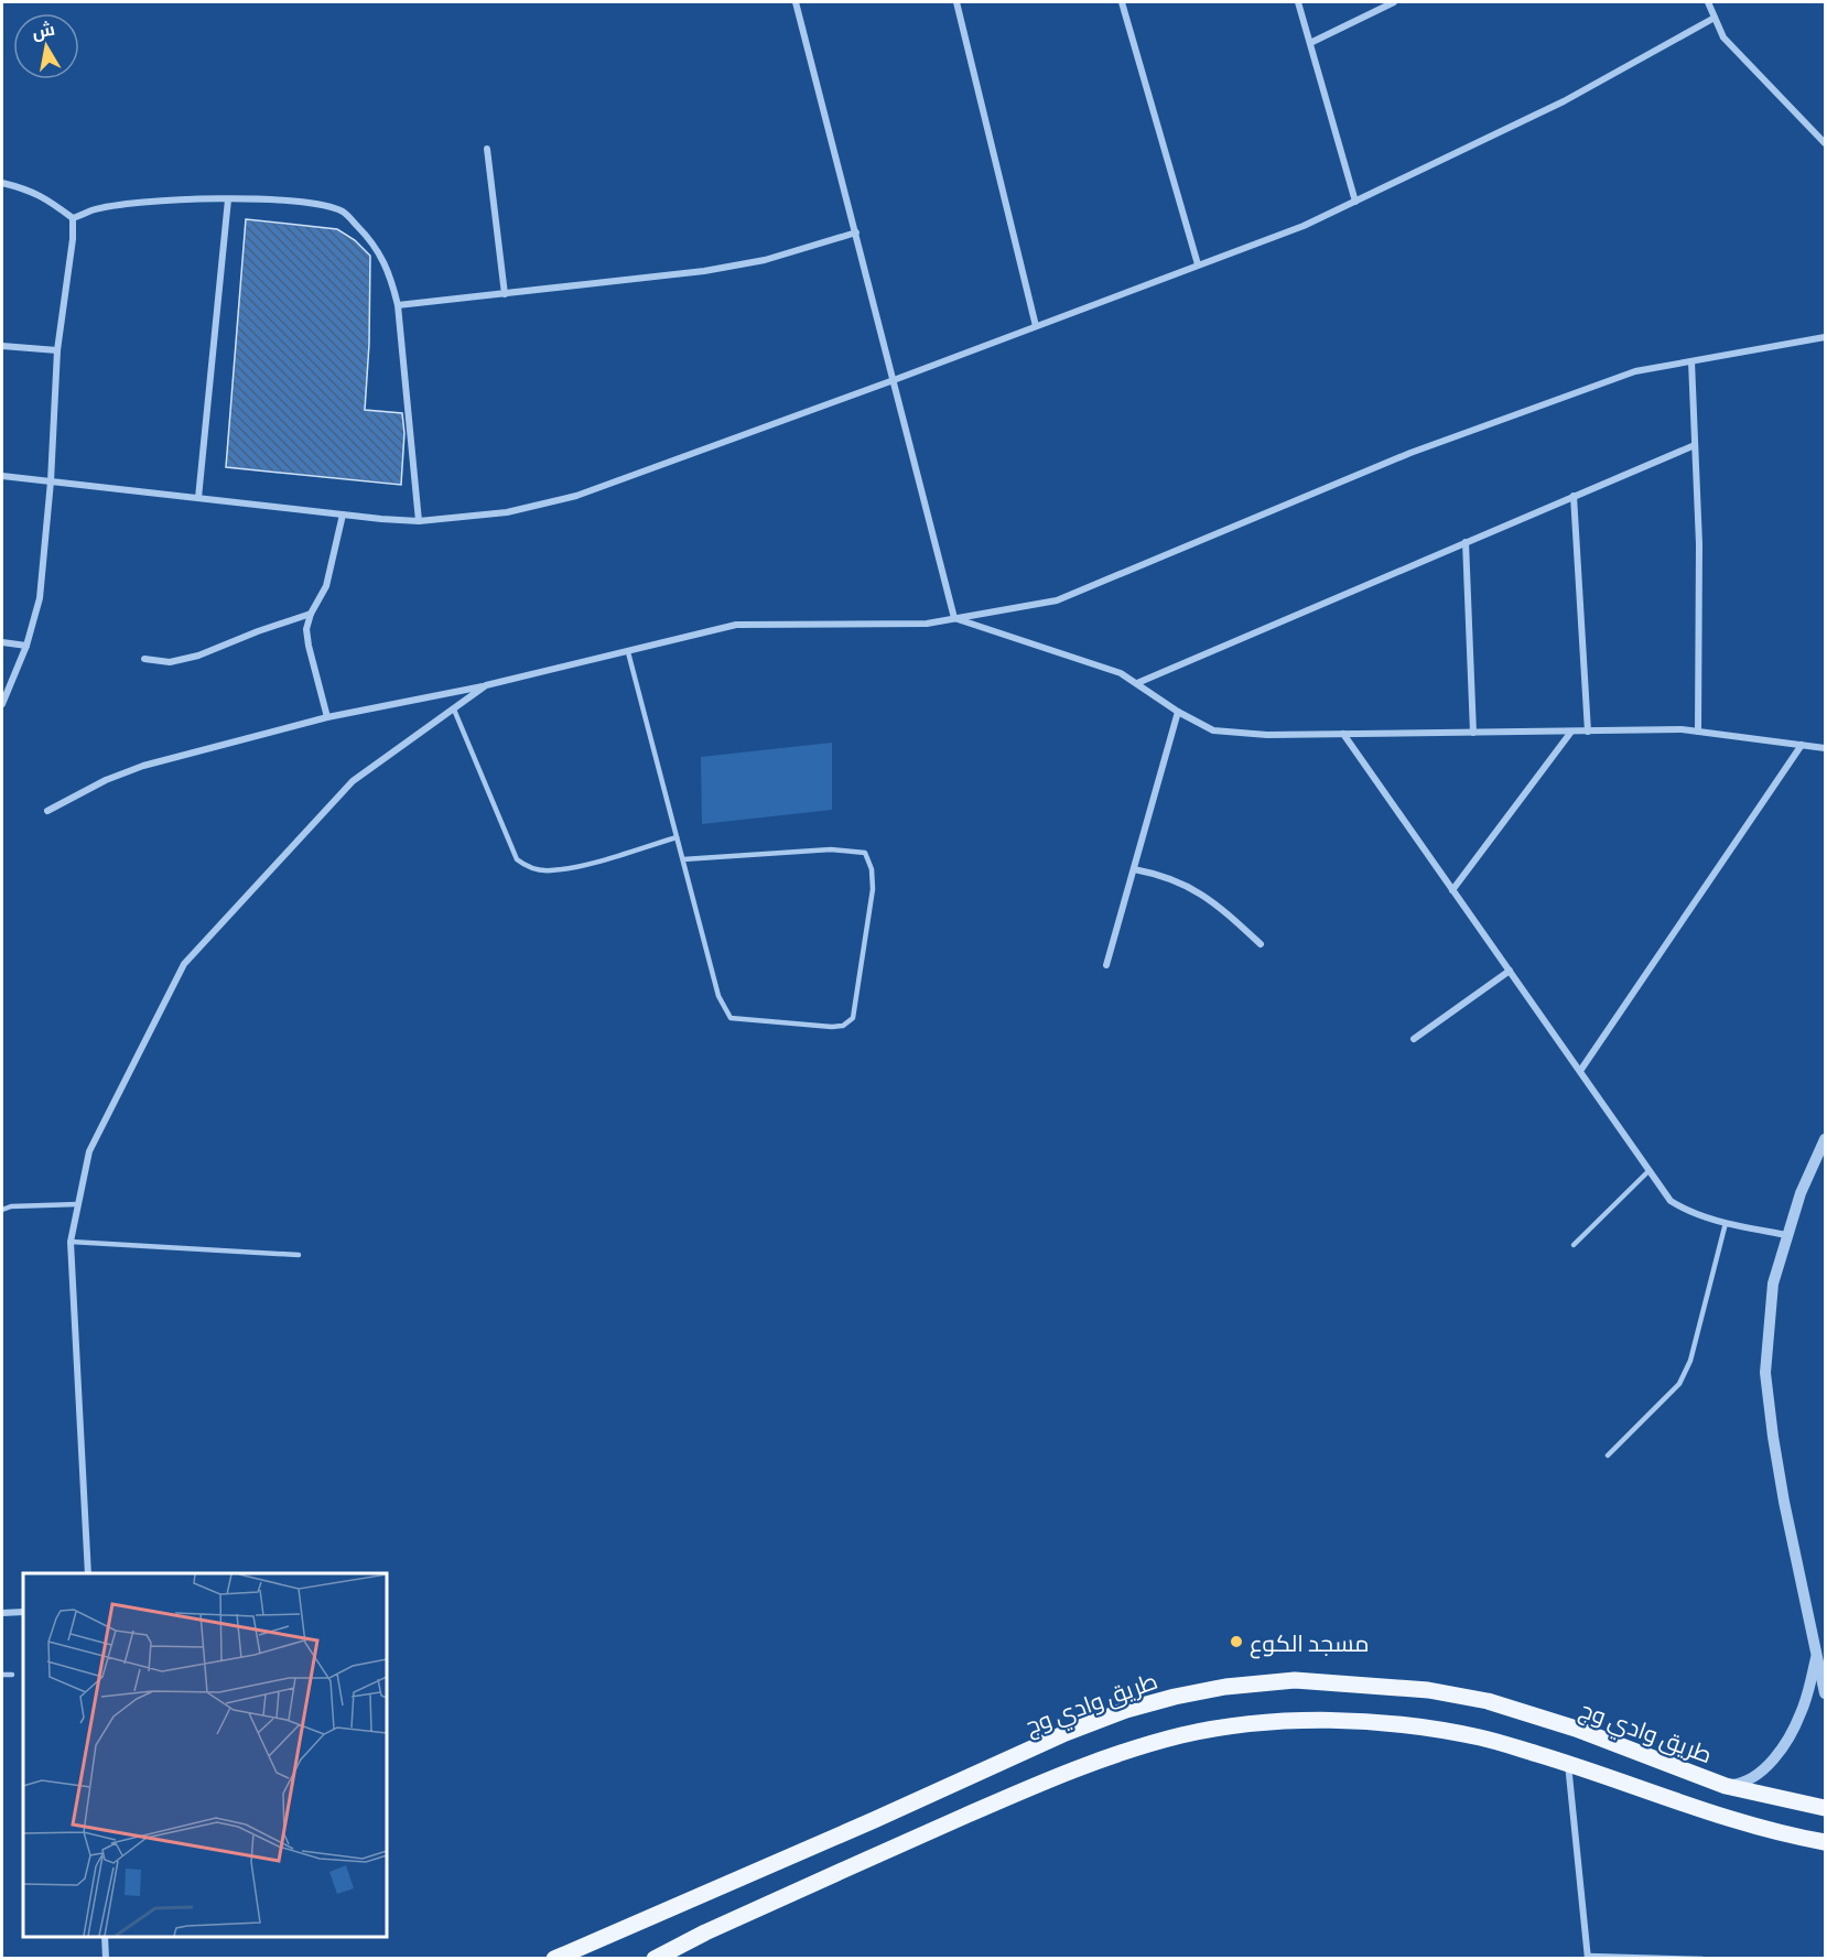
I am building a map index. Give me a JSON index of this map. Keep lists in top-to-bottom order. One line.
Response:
{"streets":{"main road":["طريق وادي وج"]},"places":["مسجد الكوع"],"north":"top"}
